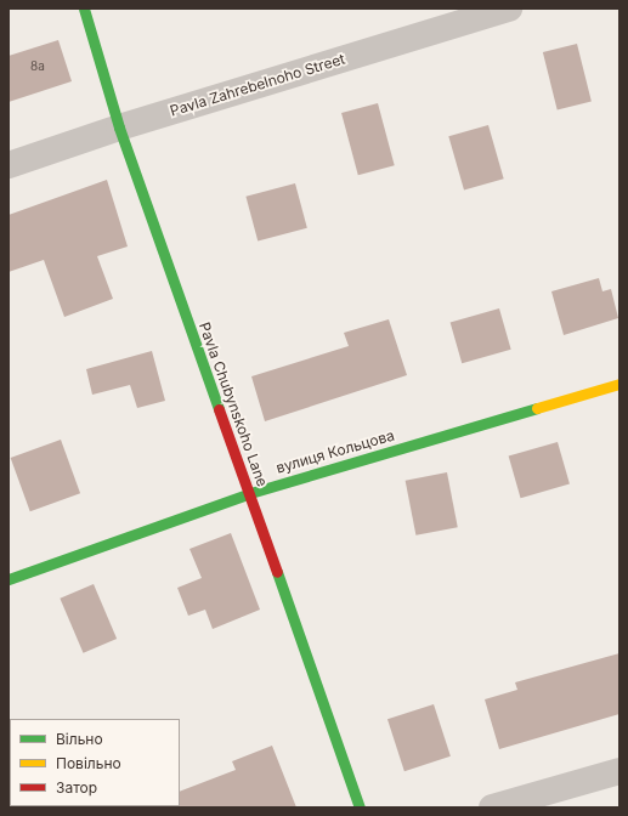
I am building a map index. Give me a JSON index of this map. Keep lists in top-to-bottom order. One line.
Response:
{"streets":{"street":["Pavla Zahrebelnoho Street","Pavla Chubynskoho Lane","вулиця Кольцова"]},"crossings":[["Pavla Zahrebelnoho Street","Pavla Chubynskoho Lane"],["Pavla Chubynskoho Lane","вулиця Кольцова"]],"house_numbers":["8а"],"legend":["Вільно","Повільно","Затор"]}
